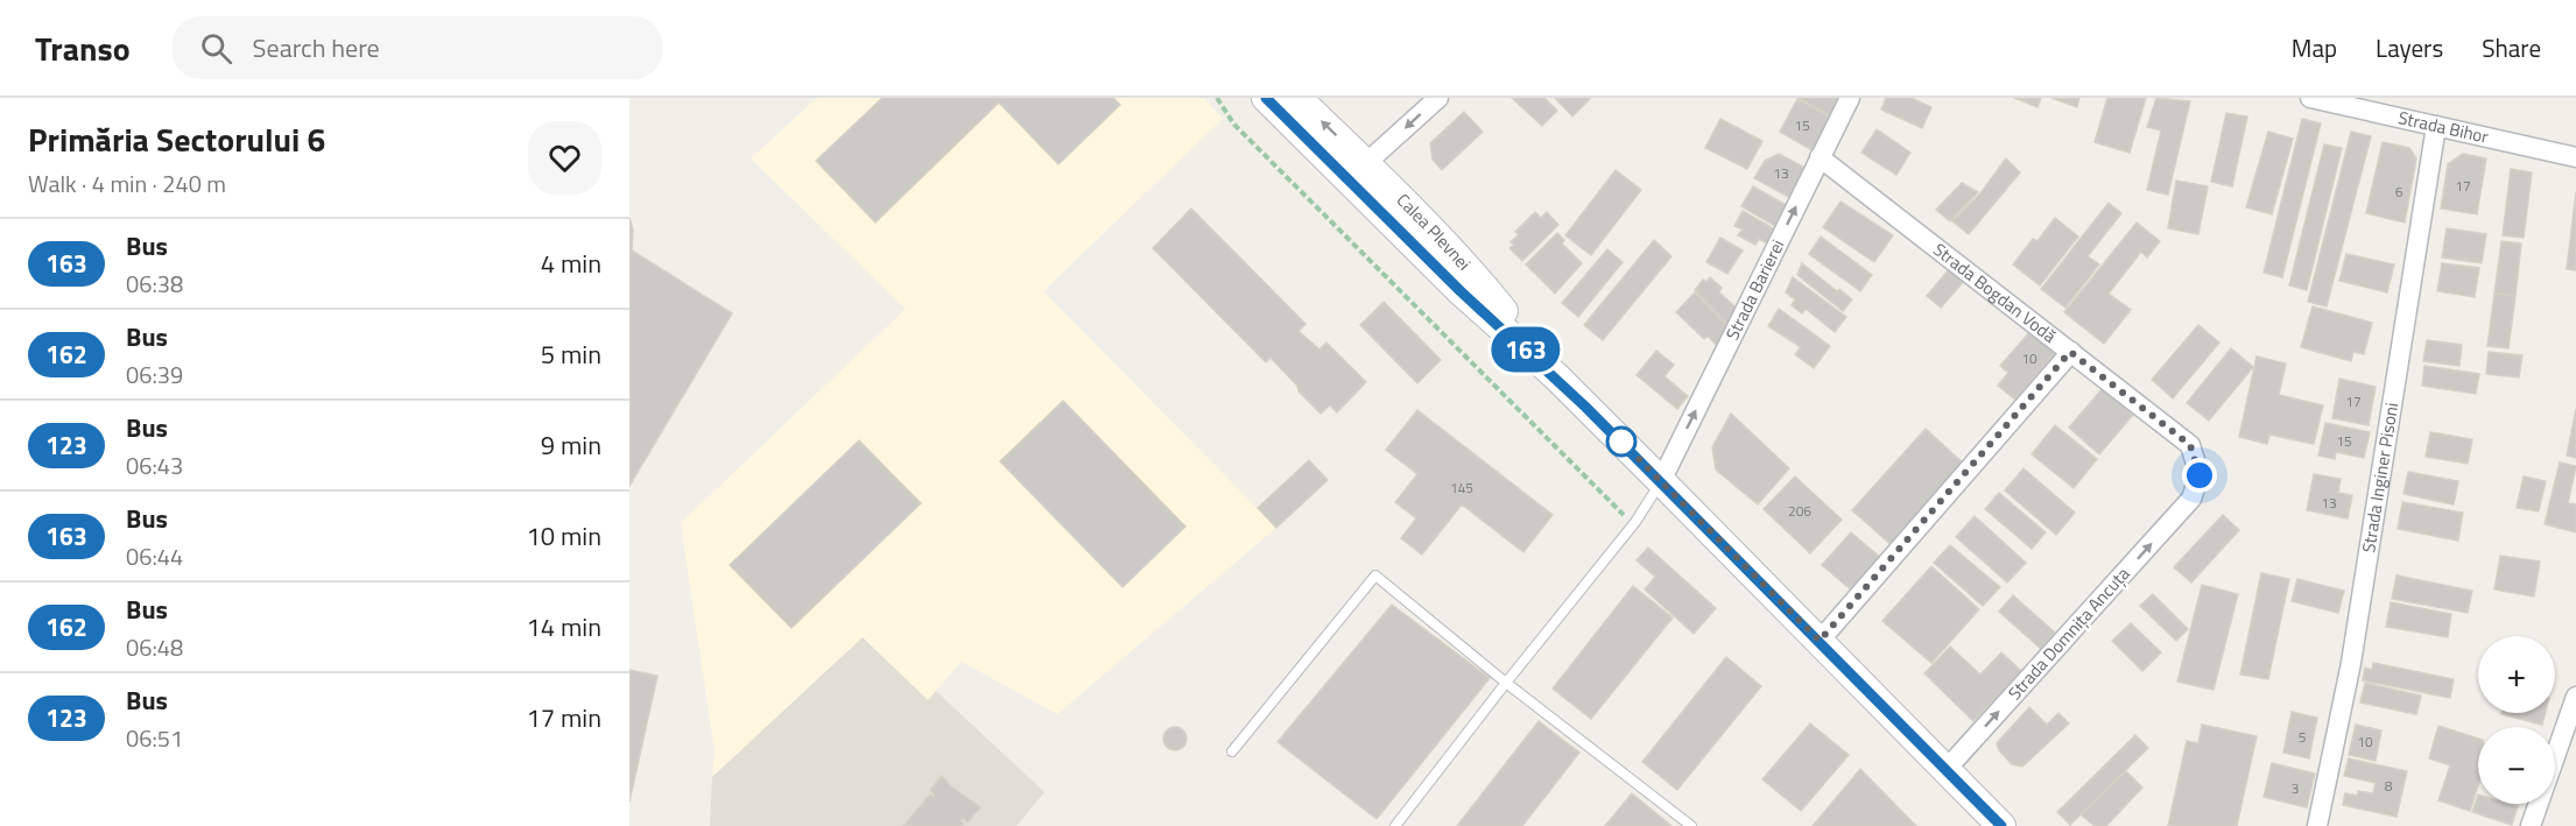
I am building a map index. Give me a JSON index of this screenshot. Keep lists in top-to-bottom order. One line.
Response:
{"streets":{"main road":["Calea Plevnei"],"street":["Strada Bihor","Strada Barierei","Strada Bogdan Vodă","Strada Inginer Pisoni","Strada Domnița Ancuța"]},"crossings":[["Strada Bihor","Strada Inginer Pisoni"],["Calea Plevnei","Strada Barierei"],["Calea Plevnei","Strada Domnița Ancuța"],["Strada Barierei","Strada Bogdan Vodă"],["Strada Bogdan Vodă","Strada Domnița Ancuța"]],"one_way":["Strada Barierei","Strada Domnița Ancuța"],"lines":["bus line 163"],"house_numbers":["15","13","17","6","10","17","15","145","13","206","5","10","8","3"],"page":{"header":"Transo","search":"Search here","nav":["Map","Layers","Share"],"heading":["Primăria Sectorului 6","Walk · 4 min · 240 m"],"on_map":"163","list":[{"mark":"163","name":"Bus","note":"06:38","value":"4 min"},{"mark":"162","name":"Bus","note":"06:39","value":"5 min"},{"mark":"123","name":"Bus","note":"06:43","value":"9 min"},{"mark":"163","name":"Bus","note":"06:44","value":"10 min"},{"mark":"162","name":"Bus","note":"06:48","value":"14 min"},{"mark":"123","name":"Bus","note":"06:51","value":"17 min"}],"map_buttons":["+","−"]}}
